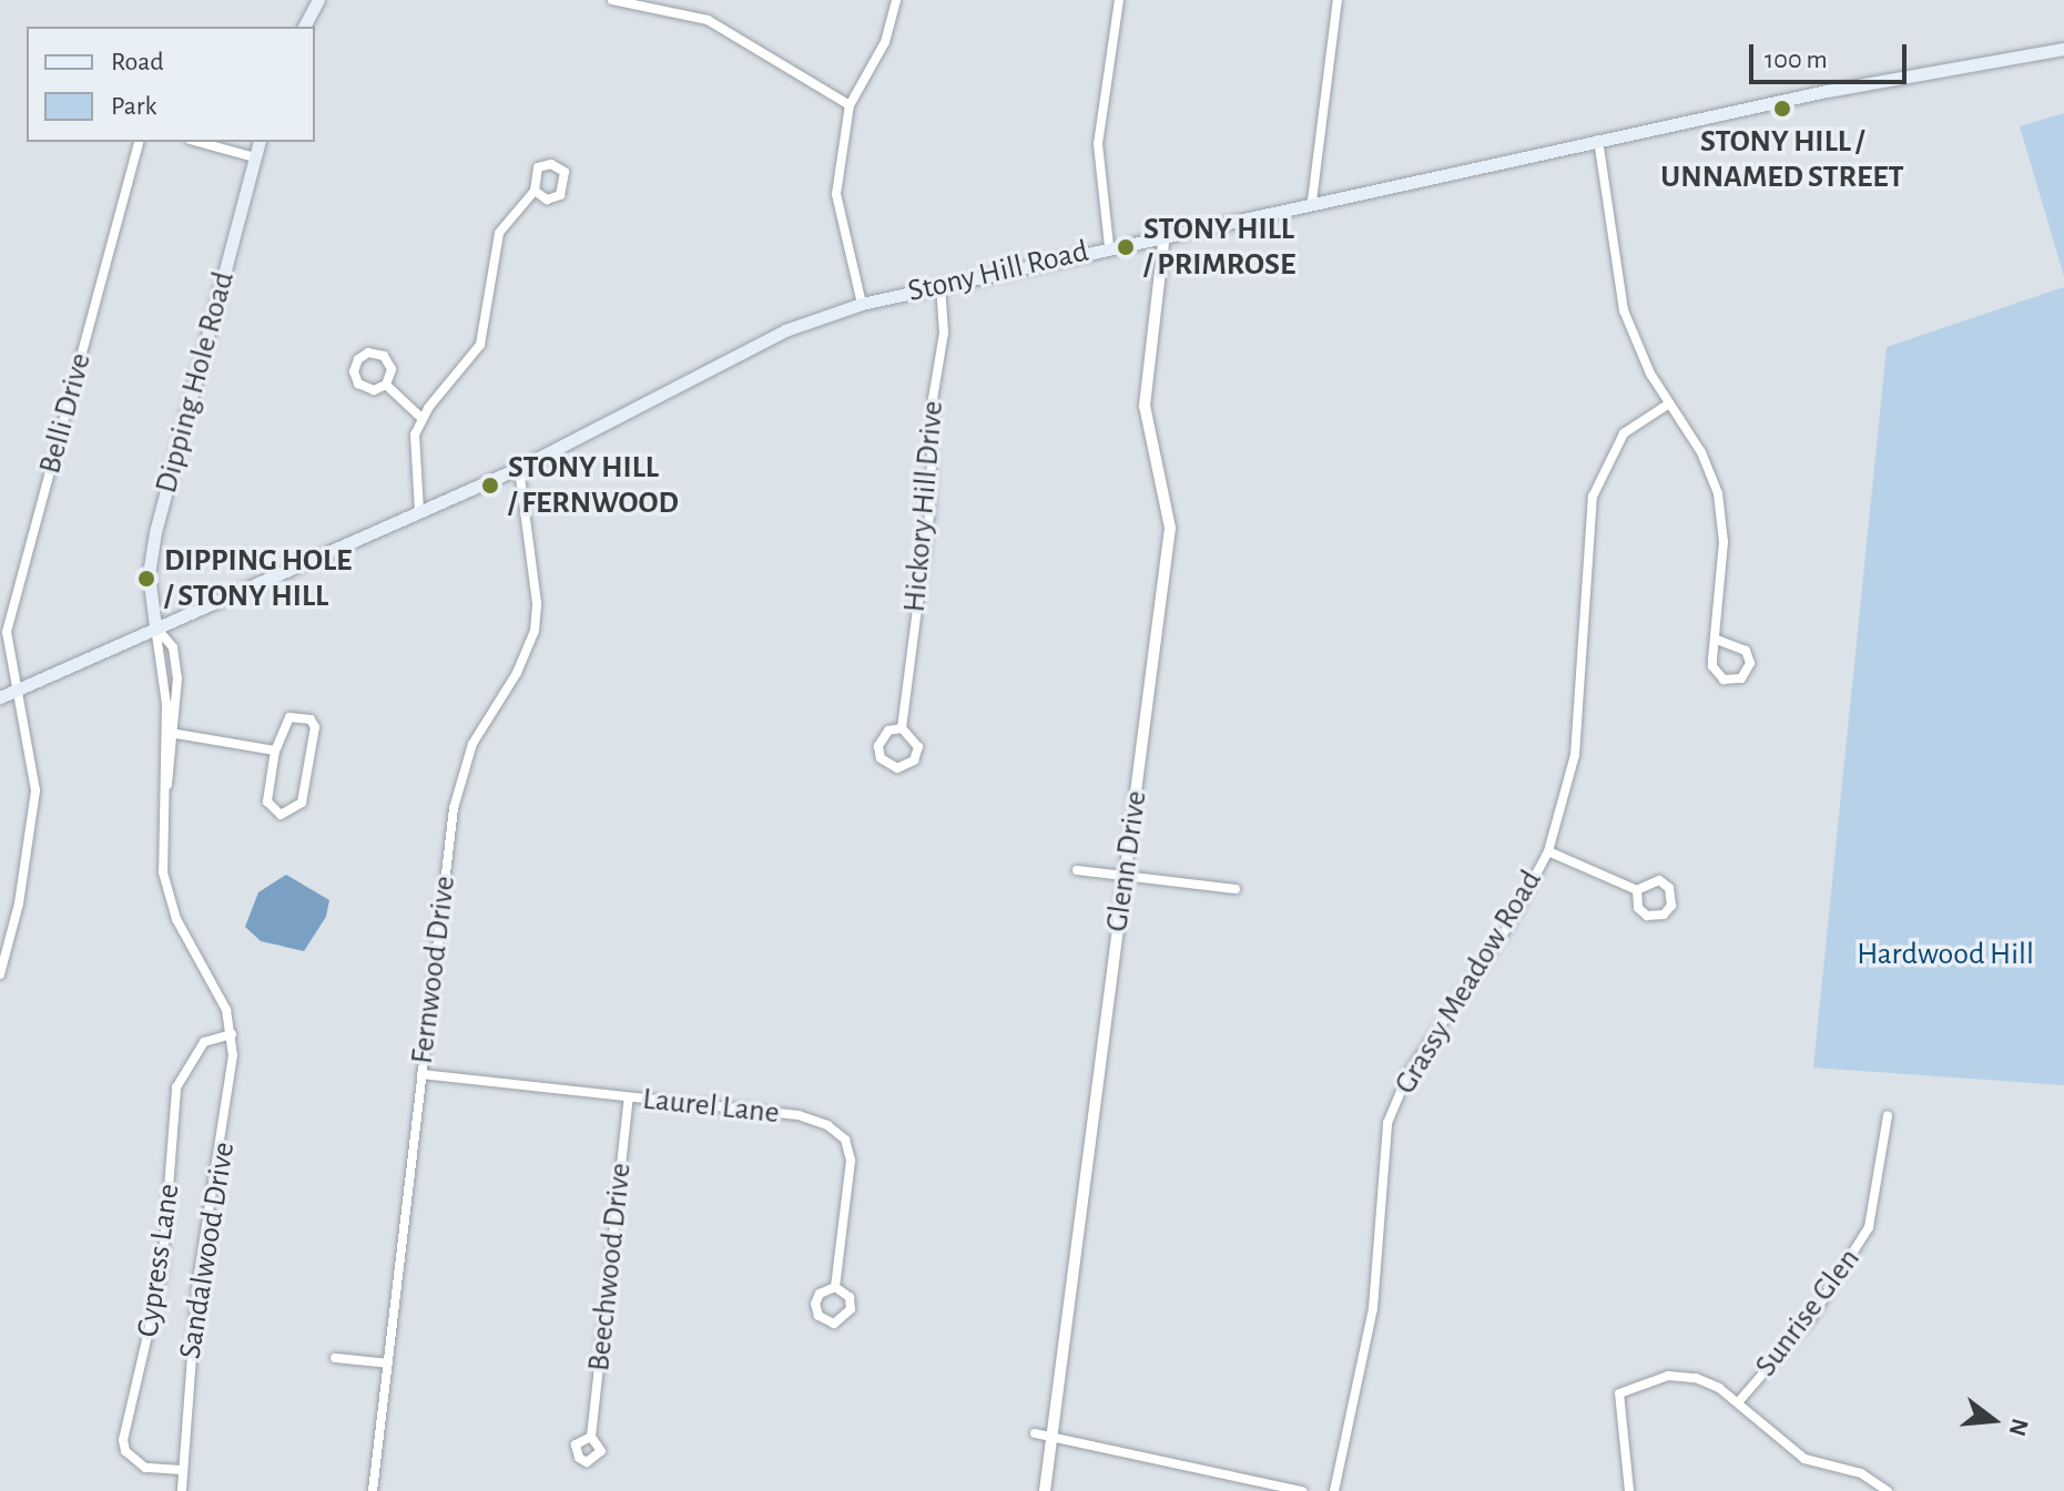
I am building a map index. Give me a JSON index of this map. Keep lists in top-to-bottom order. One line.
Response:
{"streets":{"main road":["Stony Hill Road","Dipping Hole Road"],"street":["Belli Drive","Hickory Hill Drive","Glenn Drive","Fernwood Drive","Grassy Meadow Road","Laurel Lane","Sandalwood Drive","Cypress Lane","Beechwood Drive","Sunrise Glen"]},"crossings":[["Stony Hill Road","Dipping Hole Road"],["Stony Hill Road","Belli Drive"],["Stony Hill Road","Hickory Hill Drive"],["Stony Hill Road","Glenn Drive"],["Stony Hill Road","Fernwood Drive"],["Fernwood Drive","Laurel Lane"],["Laurel Lane","Beechwood Drive"],["Sandalwood Drive","Cypress Lane"]],"parks":["Hardwood Hill"],"places":["STONY HILL / UNNAMED STREET","STONY HILL / PRIMROSE","STONY HILL / FERNWOOD","DIPPING HOLE / STONY HILL"],"legend":["Road","Park"],"scale_bar":"100 m","north":"right"}
